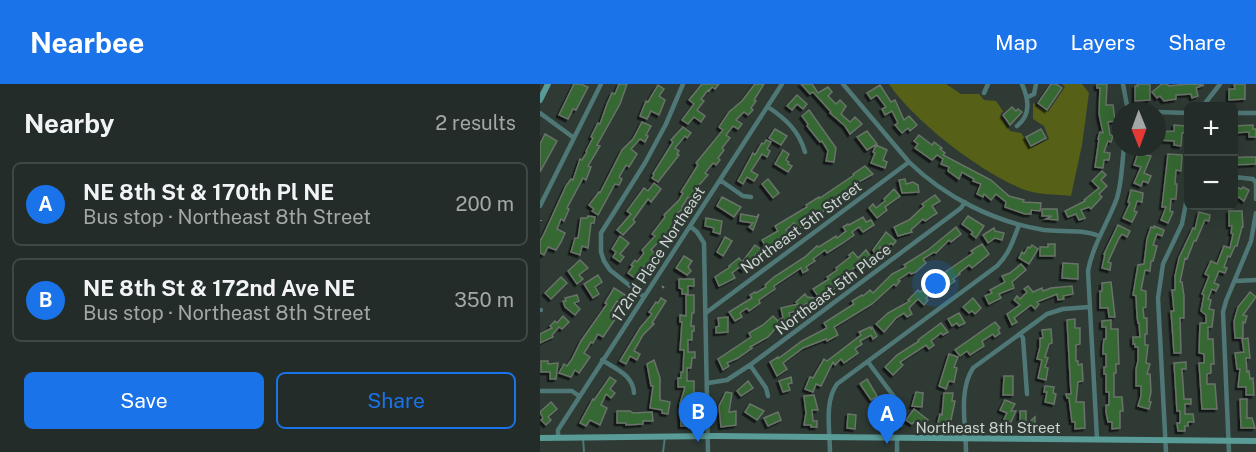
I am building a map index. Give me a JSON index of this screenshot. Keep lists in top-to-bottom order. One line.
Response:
{"streets":{"street":["Northeast 5th Street","172nd Place Northeast","Northeast 5th Place","Northeast 8th Street"]},"crossings":[["172nd Place Northeast","Northeast 8th Street"]],"north":"bottom","page":{"header":"Nearbee","nav":["Map","Layers","Share"],"heading":["Nearby","2 results"],"map_buttons":["+","−"],"list":[{"mark":"A","name":"NE 8th St & 170th Pl NE","note":"Bus stop · Northeast 8th Street","value":"200 m"},{"mark":"B","name":"NE 8th St & 172nd Ave NE","note":"Bus stop · Northeast 8th Street","value":"350 m"}],"buttons":["Save","Share"],"pins":["B","A"]}}
